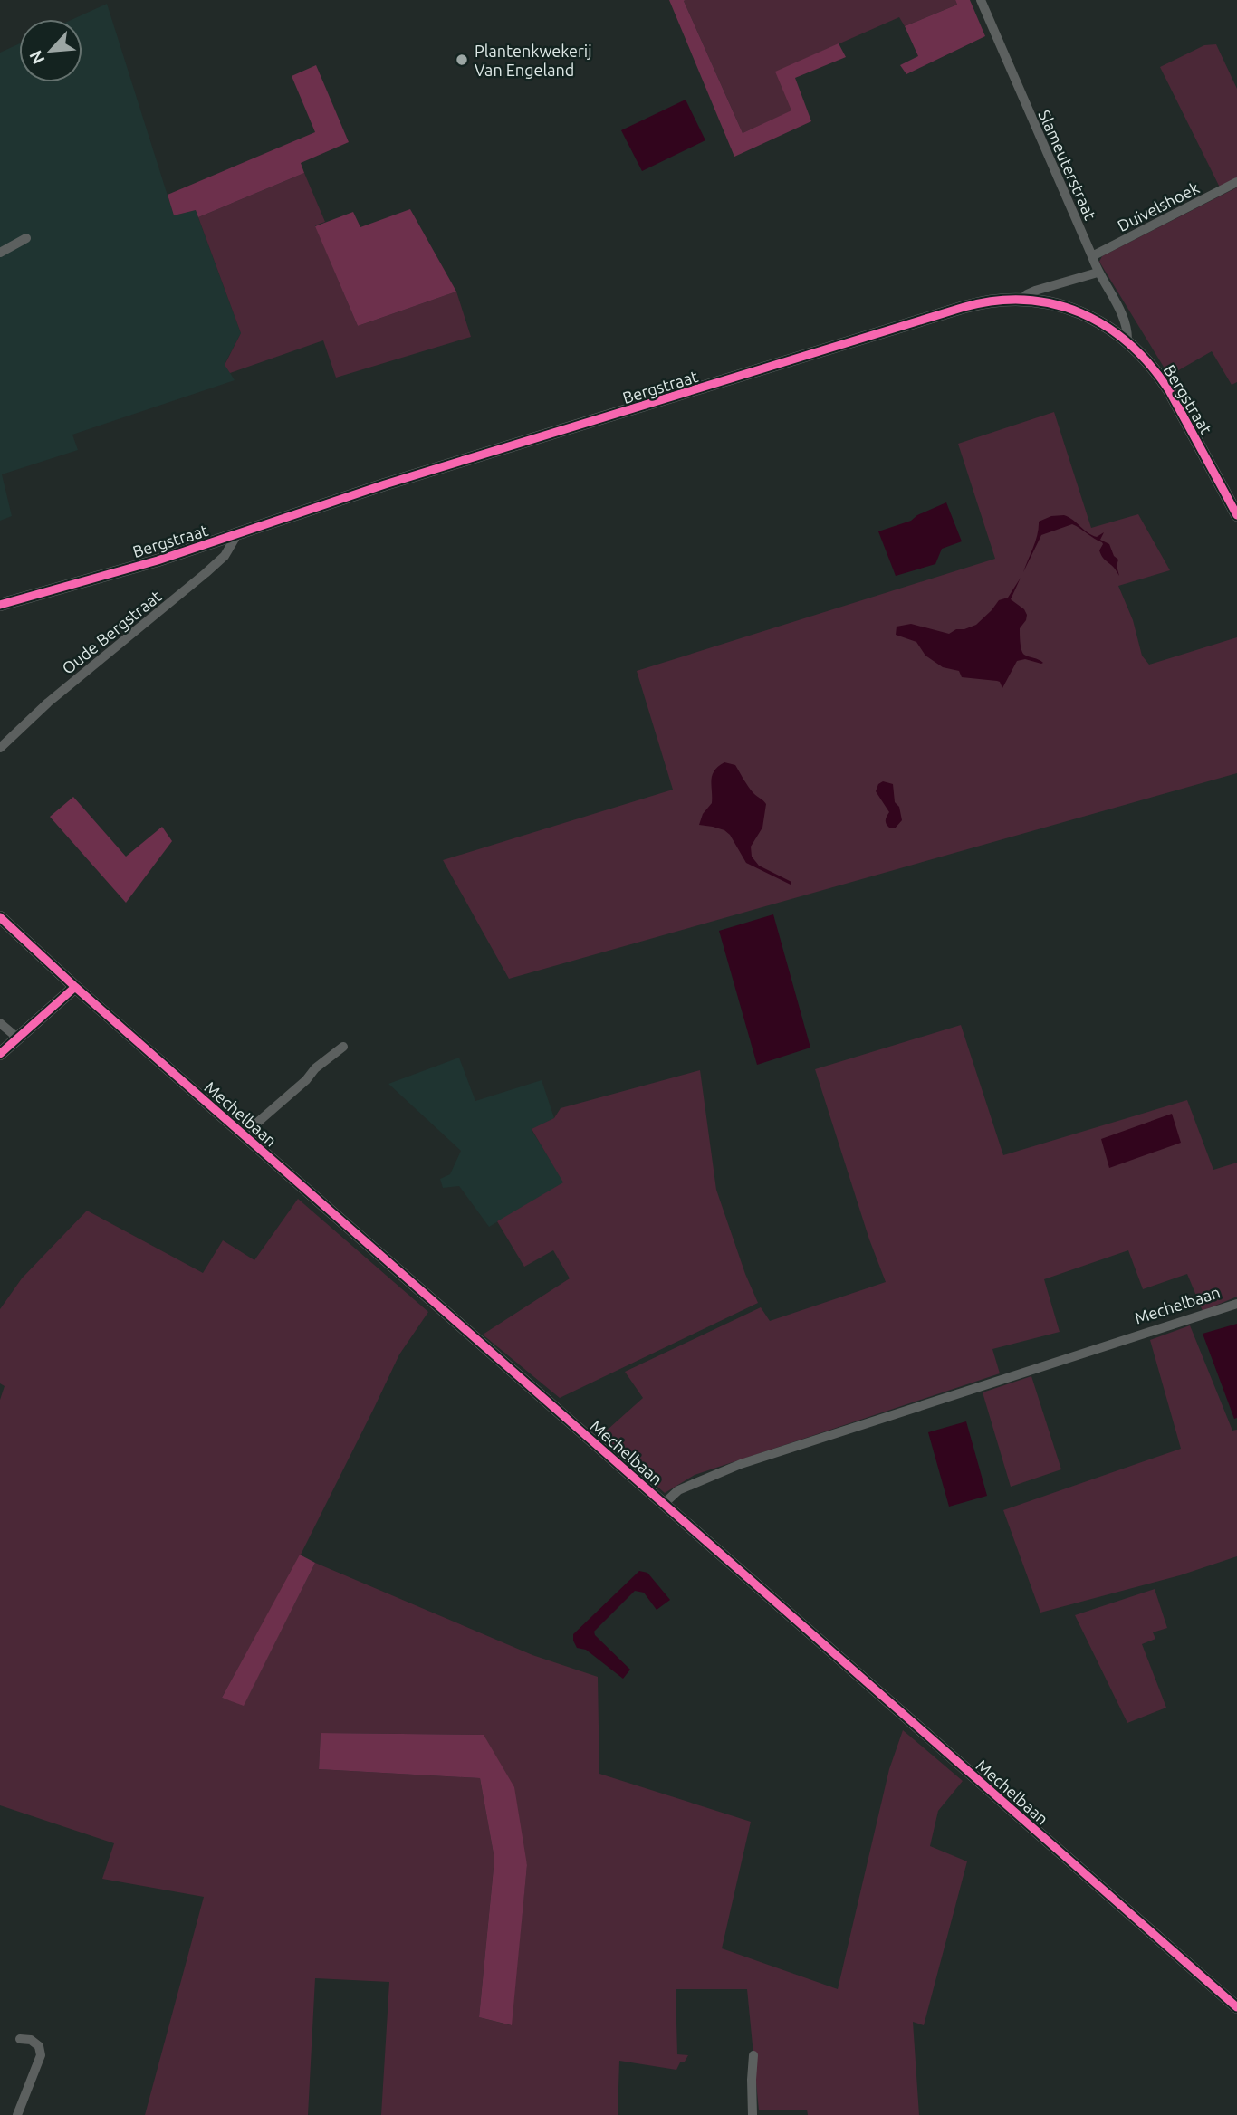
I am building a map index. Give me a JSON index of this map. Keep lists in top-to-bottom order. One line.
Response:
{"streets":{"street":["Slameuterstraat","Duivelshoek","Bergstraat","Oude Bergstraat","Mechelbaan"]},"crossings":[["Slameuterstraat","Duivelshoek"],["Slameuterstraat","Bergstraat"],["Bergstraat","Oude Bergstraat"]],"places":["Plantenkwekerij Van Engeland"],"north":"bottom left"}
